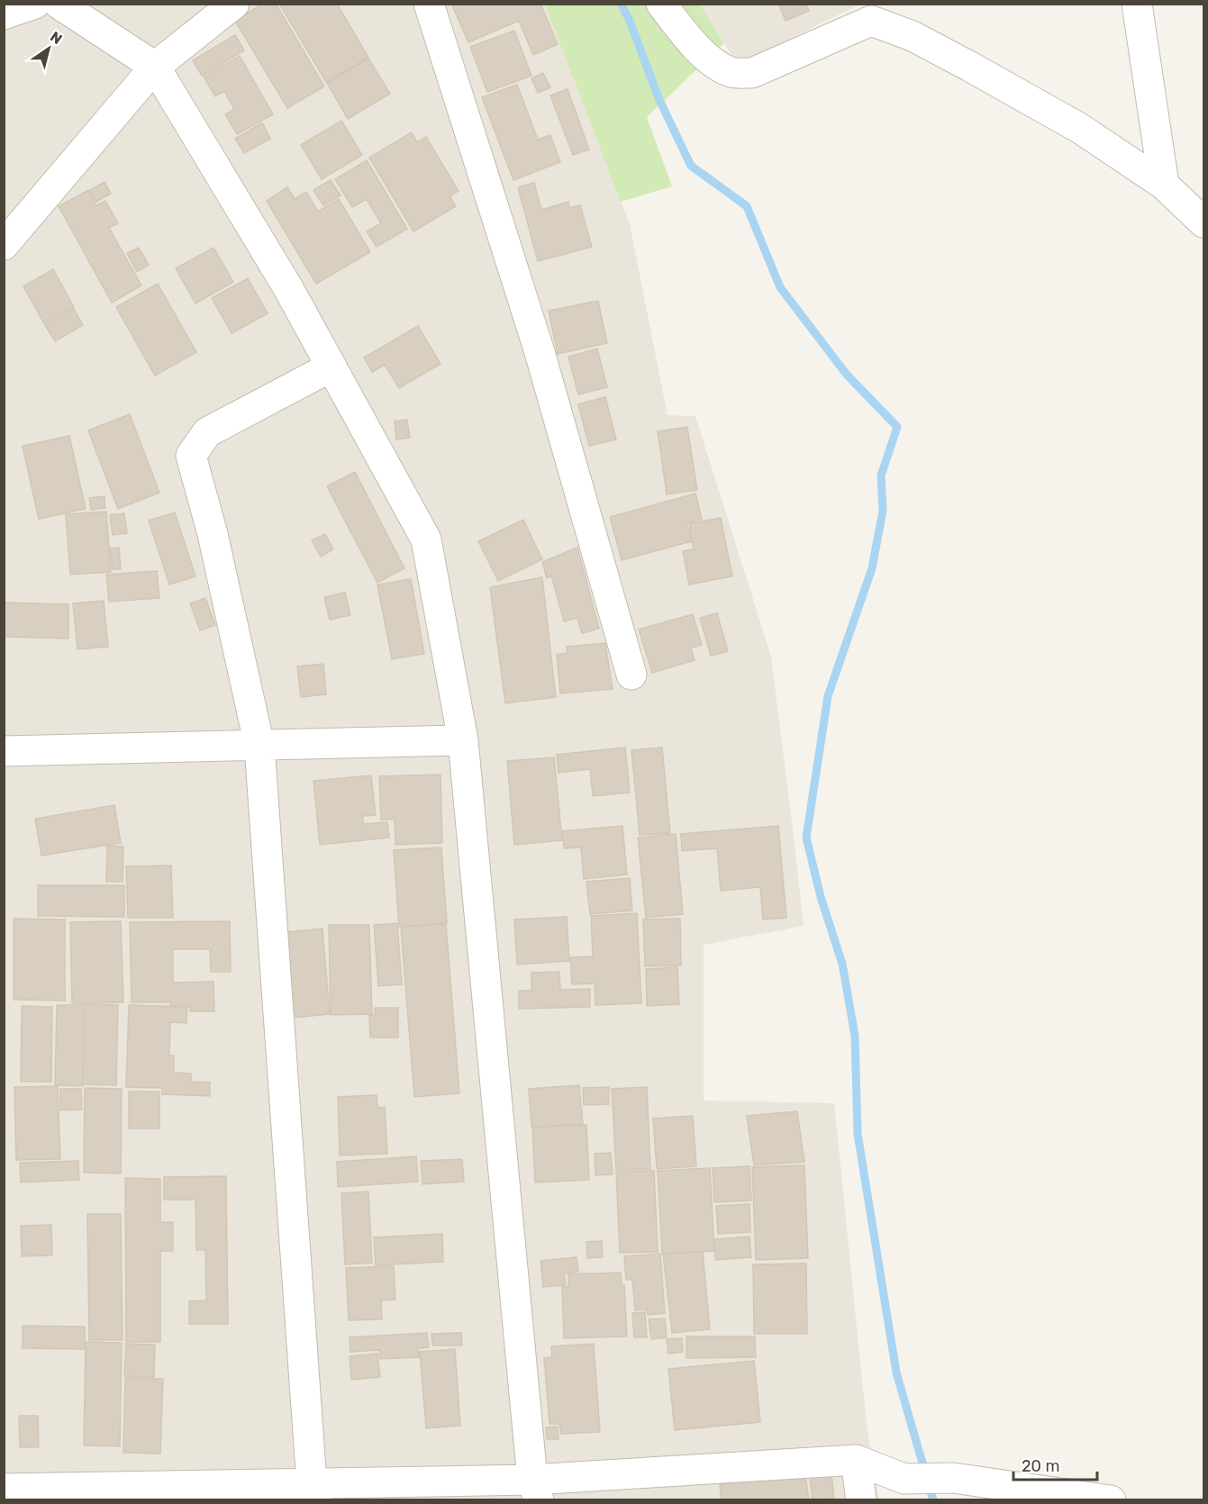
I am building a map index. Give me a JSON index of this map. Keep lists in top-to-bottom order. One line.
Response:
{"scale_bar":"20 m","north":"top right"}
